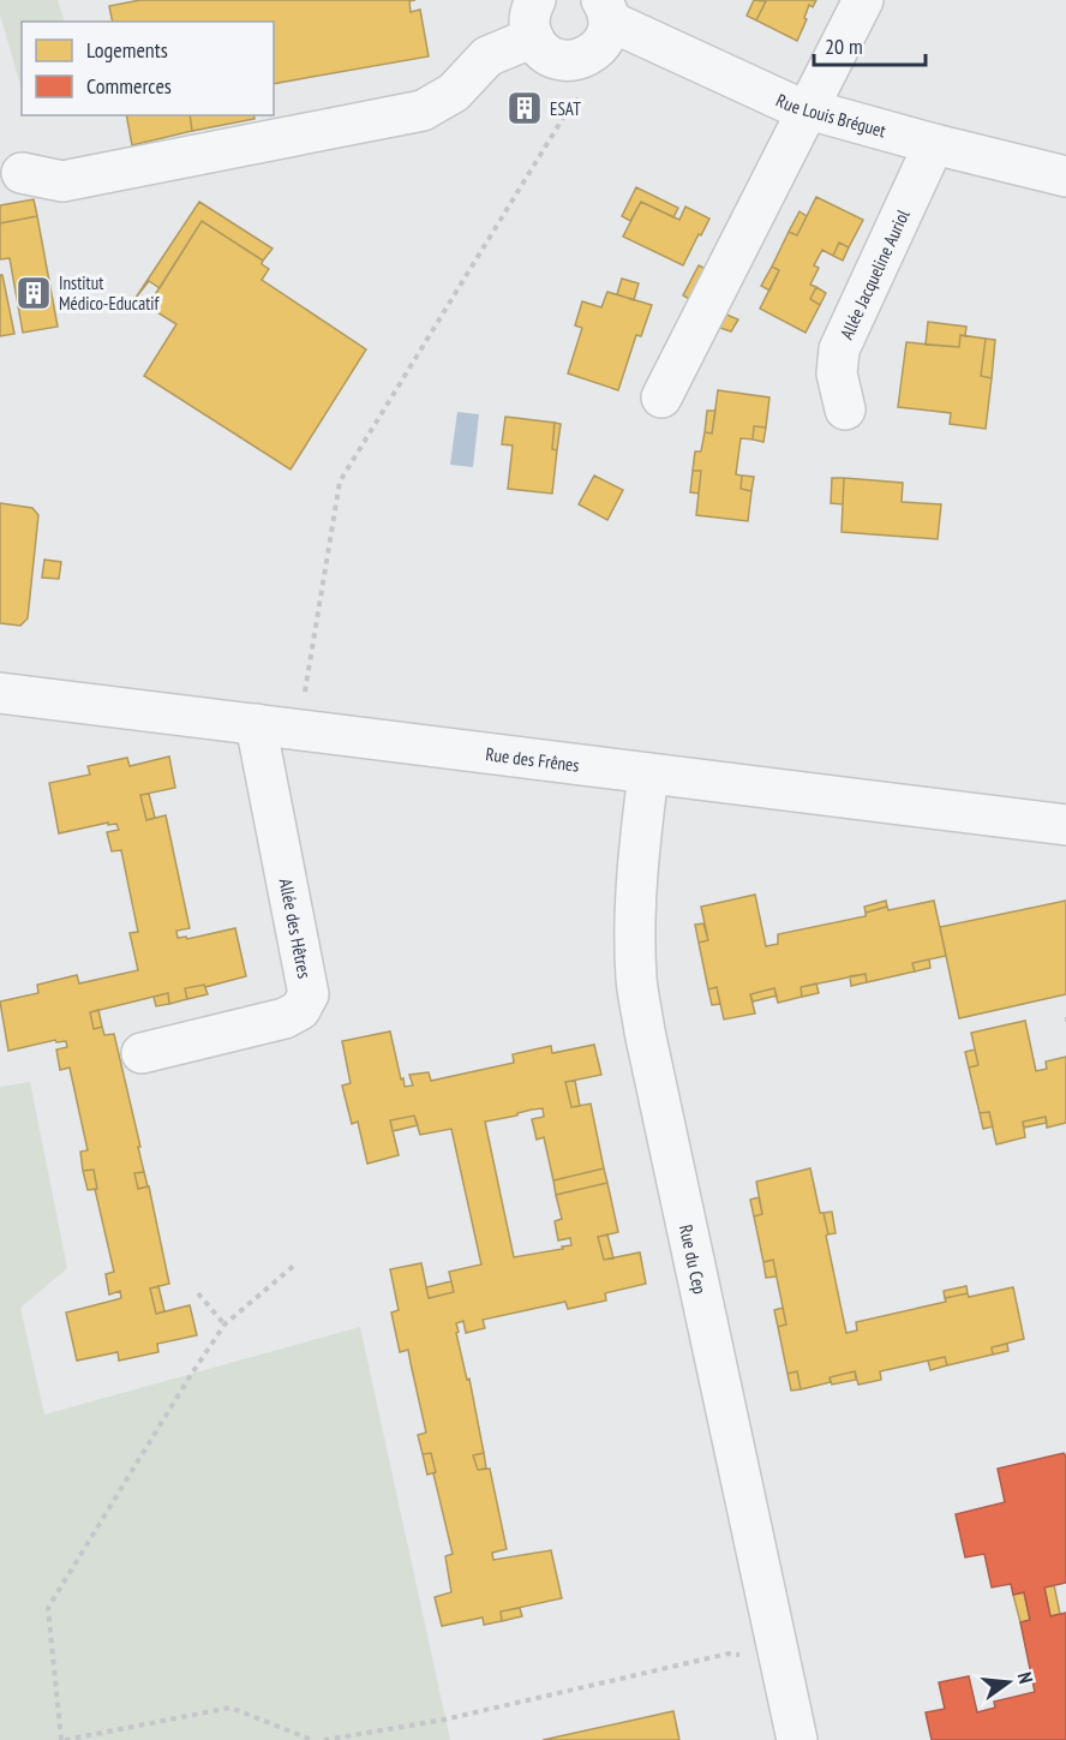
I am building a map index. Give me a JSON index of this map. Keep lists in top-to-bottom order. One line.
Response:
{"streets":{"street":["Rue Louis Bréguet","Allée Jacqueline Auriol","Rue des Frênes","Allée des Hêtres","Rue du Cep"]},"crossings":[["Rue Louis Bréguet","Allée Jacqueline Auriol"],["Rue des Frênes","Allée des Hêtres"],["Rue des Frênes","Rue du Cep"]],"places":{"building":["ESAT","Institut Médico-Educatif"]},"legend":["Logements","Commerces"],"scale_bar":"20 m","north":"right"}
